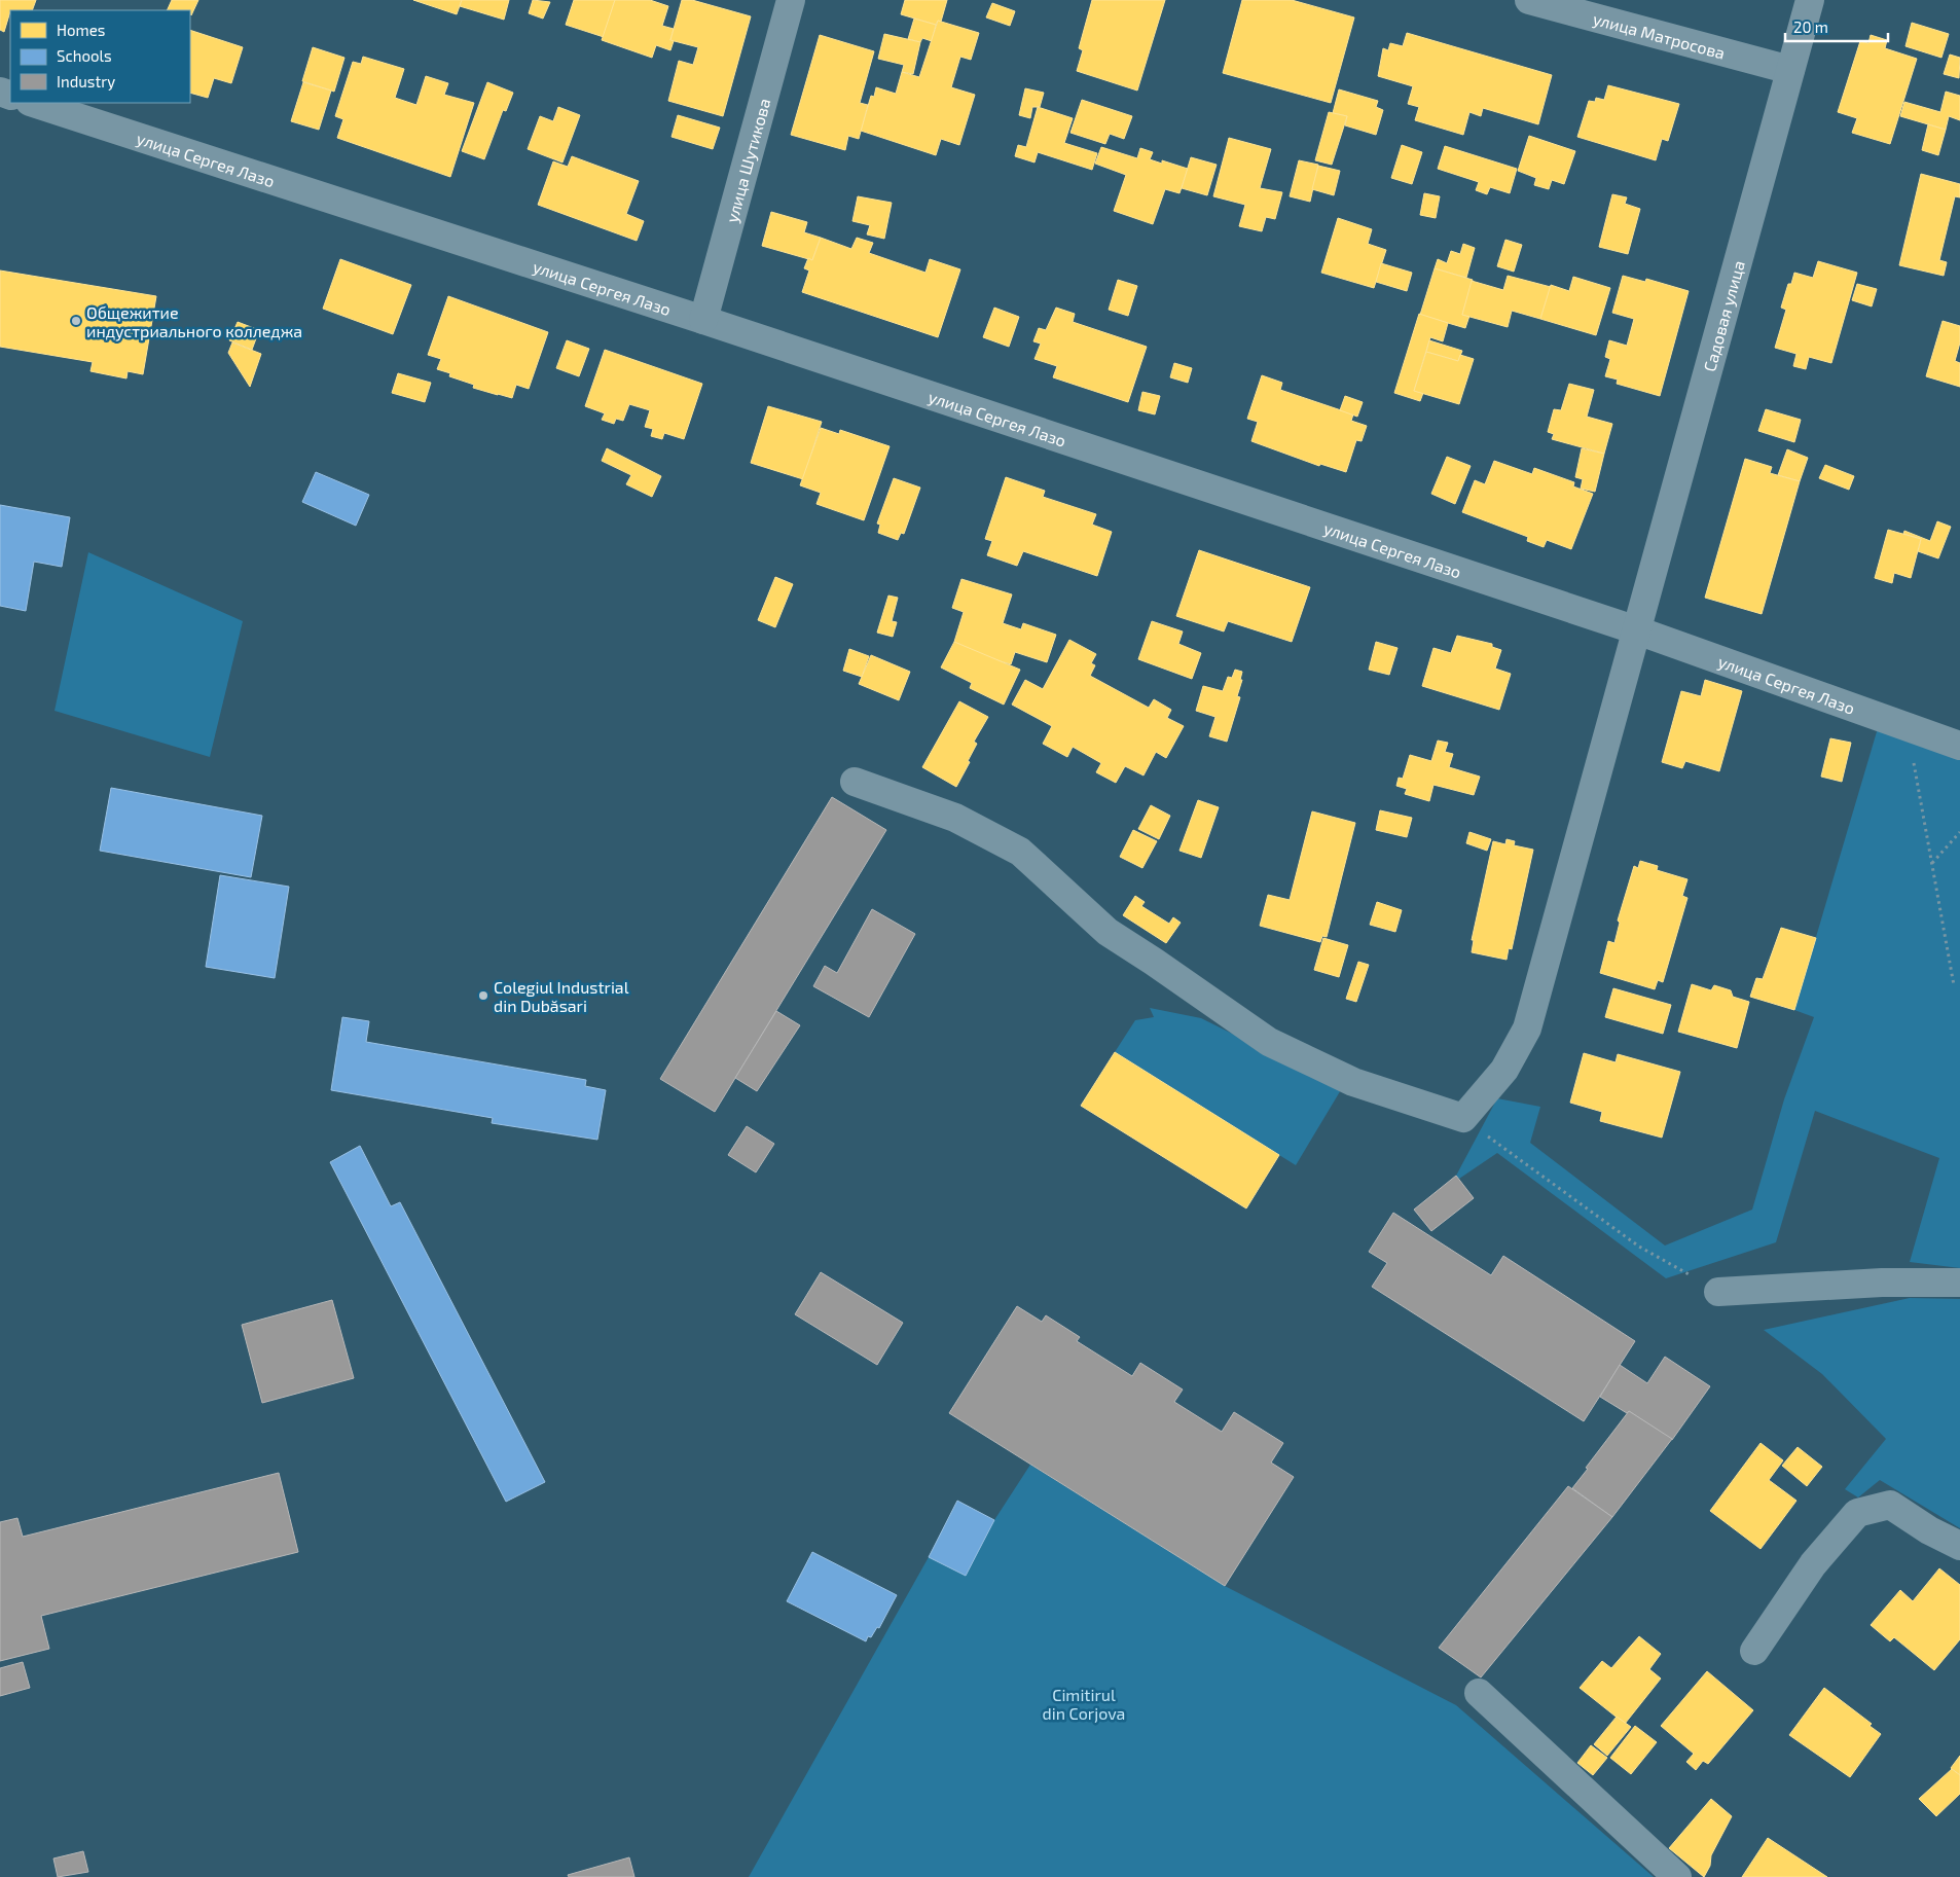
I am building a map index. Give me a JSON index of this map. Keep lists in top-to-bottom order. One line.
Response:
{"streets":{"street":["улица Матросова","улица Сергея Лазо","улица Шутикова","Садовая улица"]},"crossings":[["улица Матросова","Садовая улица"],["улица Сергея Лазо","улица Шутикова"],["улица Сергея Лазо","Садовая улица"]],"parks":["Cimitirul din Corjova"],"places":["Общежитие индустриального колледжа","Colegiul Industrial din Dubăsari"],"legend":["Homes","Schools","Industry"],"scale_bar":"20 m"}
